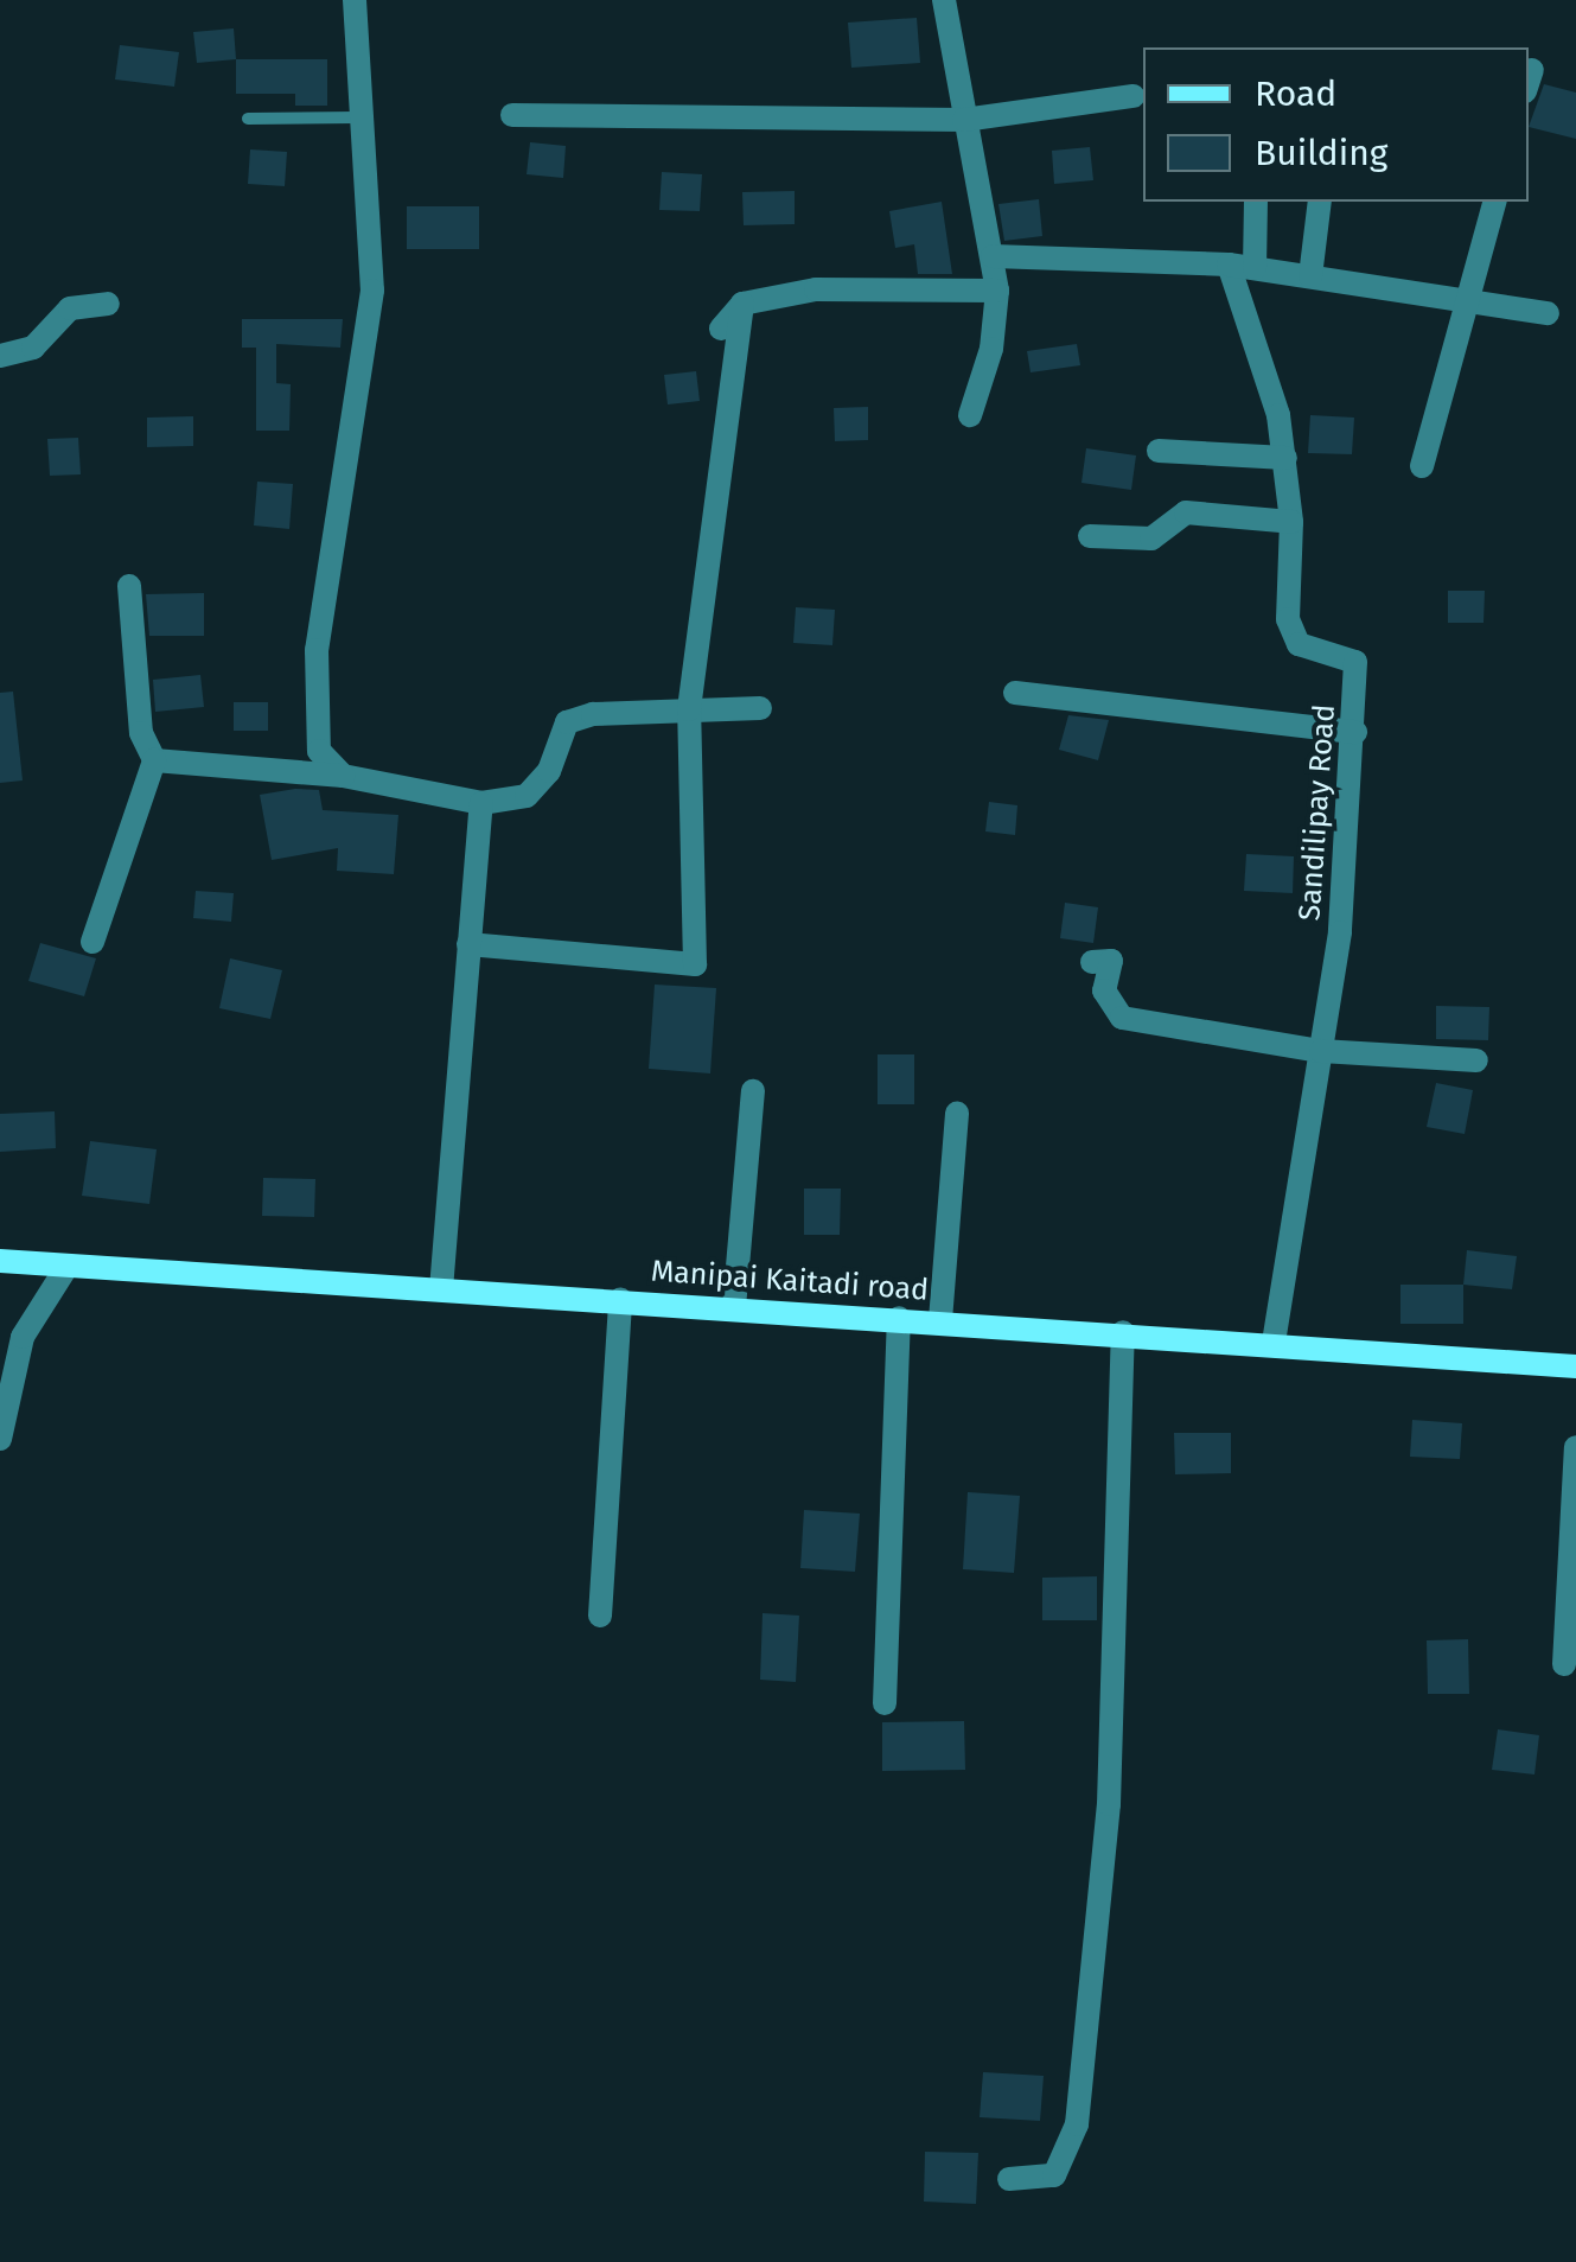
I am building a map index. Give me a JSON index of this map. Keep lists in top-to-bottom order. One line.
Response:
{"streets":{"main road":["Manipai Kaitadi road"],"street":["Sandilipay Road"]},"crossings":[["Sandilipay Road","Manipai Kaitadi road"]],"legend":["Road","Building"]}
